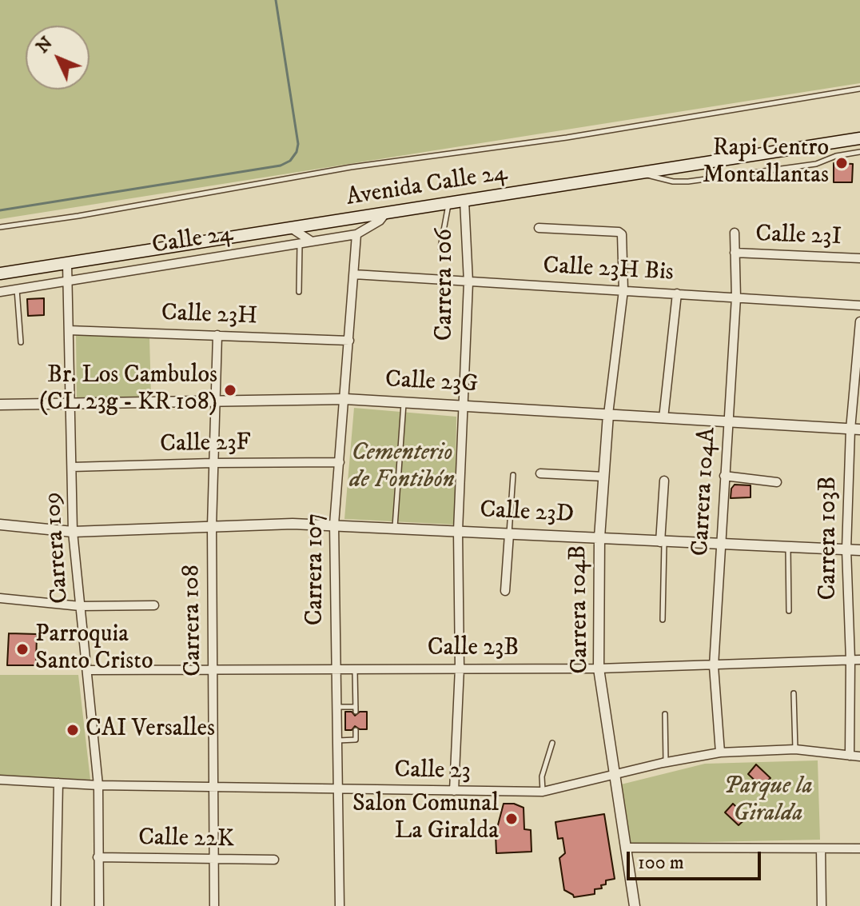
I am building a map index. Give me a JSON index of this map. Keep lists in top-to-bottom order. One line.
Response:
{"streets":{"main road":["Avenida Calle 24"],"street":["Calle 23I","Calle 24","Calle 23H Bis","Carrera 106","Calle 23H","Calle 23G","Calle 23F","Carrera 104A","Calle 23D","Carrera 103B","Carrera 109","Carrera 107","Carrera 104B","Carrera 108","Calle 23B","Calle 23","Calle 22K"]},"crossings":[["Avenida Calle 24","Calle 24"],["Avenida Calle 24","Carrera 106"],["Avenida Calle 24","Carrera 109"],["Calle 23I","Carrera 104A"],["Calle 24","Carrera 109"],["Calle 24","Carrera 107"],["Calle 23H Bis","Carrera 106"],["Calle 23H Bis","Carrera 104A"],["Calle 23H Bis","Carrera 107"],["Calle 23H Bis","Carrera 104B"],["Carrera 106","Calle 23G"],["Carrera 106","Calle 23D"],["Carrera 106","Calle 23B"],["Carrera 106","Calle 23"],["Calle 23H","Carrera 109"],["Calle 23H","Carrera 107"],["Calle 23H","Carrera 108"],["Calle 23G","Carrera 104A"],["Calle 23G","Carrera 103B"],["Calle 23G","Carrera 109"],["Calle 23G","Carrera 107"],["Calle 23G","Carrera 104B"],["Calle 23G","Carrera 108"],["Calle 23F","Carrera 109"],["Calle 23F","Carrera 107"],["Calle 23F","Carrera 108"],["Carrera 104A","Calle 23D"],["Carrera 104A","Calle 23B"],["Carrera 104A","Calle 23"],["Calle 23D","Carrera 103B"],["Calle 23D","Carrera 109"],["Calle 23D","Carrera 107"],["Calle 23D","Carrera 104B"],["Calle 23D","Carrera 108"],["Carrera 103B","Calle 23B"],["Carrera 103B","Calle 23"],["Carrera 109","Calle 23B"],["Carrera 109","Calle 23"],["Carrera 109","Calle 22K"],["Carrera 107","Calle 23B"],["Carrera 107","Calle 23"],["Carrera 104B","Calle 23B"],["Carrera 104B","Calle 23"],["Carrera 108","Calle 23B"],["Carrera 108","Calle 23"],["Carrera 108","Calle 22K"]],"parks":["Cementerio de Fontibón","Parque la Giralda"],"places":["Rapi Centro Montallantas","Br. Los Cambulos (CL 23g - KR 108)","Parroquia Santo Cristo","CAI Versalles","Salon Comunal La Giralda"],"scale_bar":"100 m","north":"top left"}
